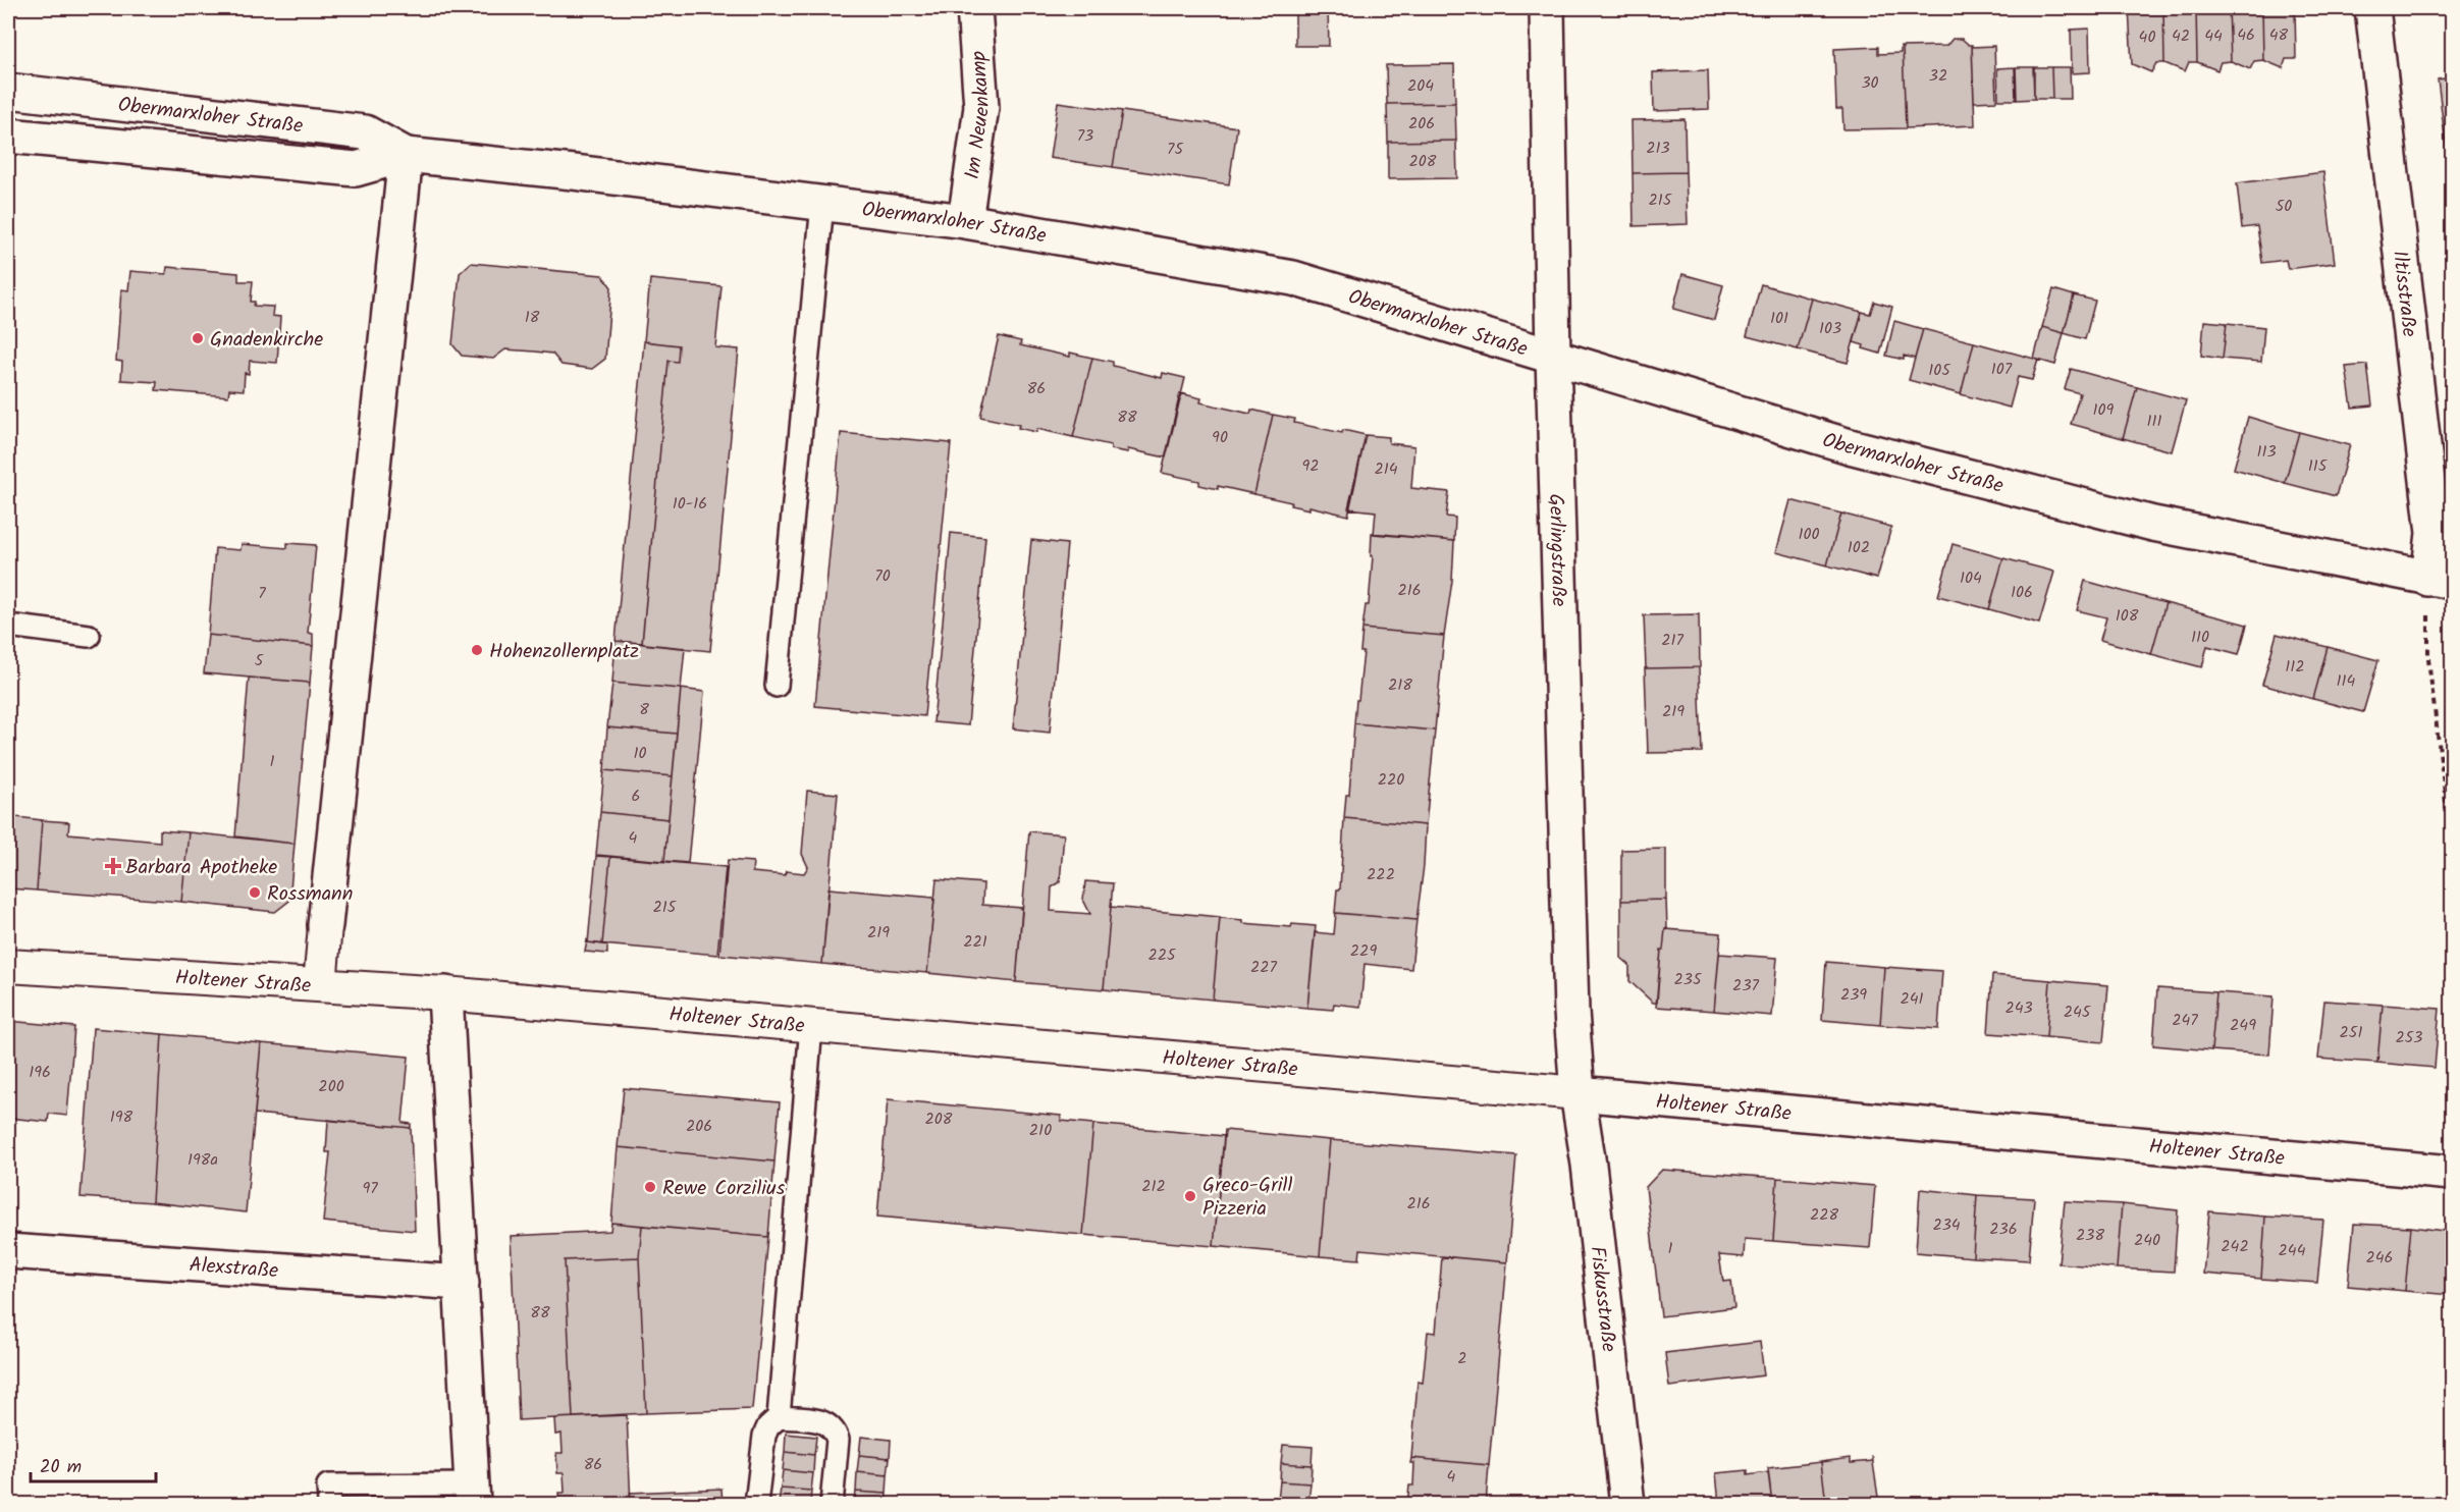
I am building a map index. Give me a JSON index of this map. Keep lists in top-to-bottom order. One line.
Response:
{"streets":{"street":["Obermarxloher Straße","Im Neuenkamp","Iltisstraße","Gerlingstraße","Holtener Straße","Alexstraße","Fiskusstraße"]},"crossings":[["Obermarxloher Straße","Im Neuenkamp"],["Obermarxloher Straße","Iltisstraße"],["Obermarxloher Straße","Gerlingstraße"],["Gerlingstraße","Holtener Straße"],["Gerlingstraße","Fiskusstraße"],["Holtener Straße","Fiskusstraße"]],"places":{"other":["Gnadenkirche","Hohenzollernplatz","Rossmann","Rewe Corzilius","Greco-Grill Pizzeria"],"health":["Barbara Apotheke"]},"house_numbers":["46","48","42","44","40","32","30","204","206","73","213","75","208","215","50","18","101","103","107","105","86","109","88","111","90","113","92","115","214","10-16","100","102","70","104","216","106","7","108","110","217","5","112","114","218","8","219","10","1","220","6","4","222","215","219","221","229","225","227","235","237","239","241","243","245","247","249","251","253","196","200","198","208","206","210","198a","212","97","216","228","234","236","238","240","242","1","244","246","88","2","86","4"],"scale_bar":"20 m"}
